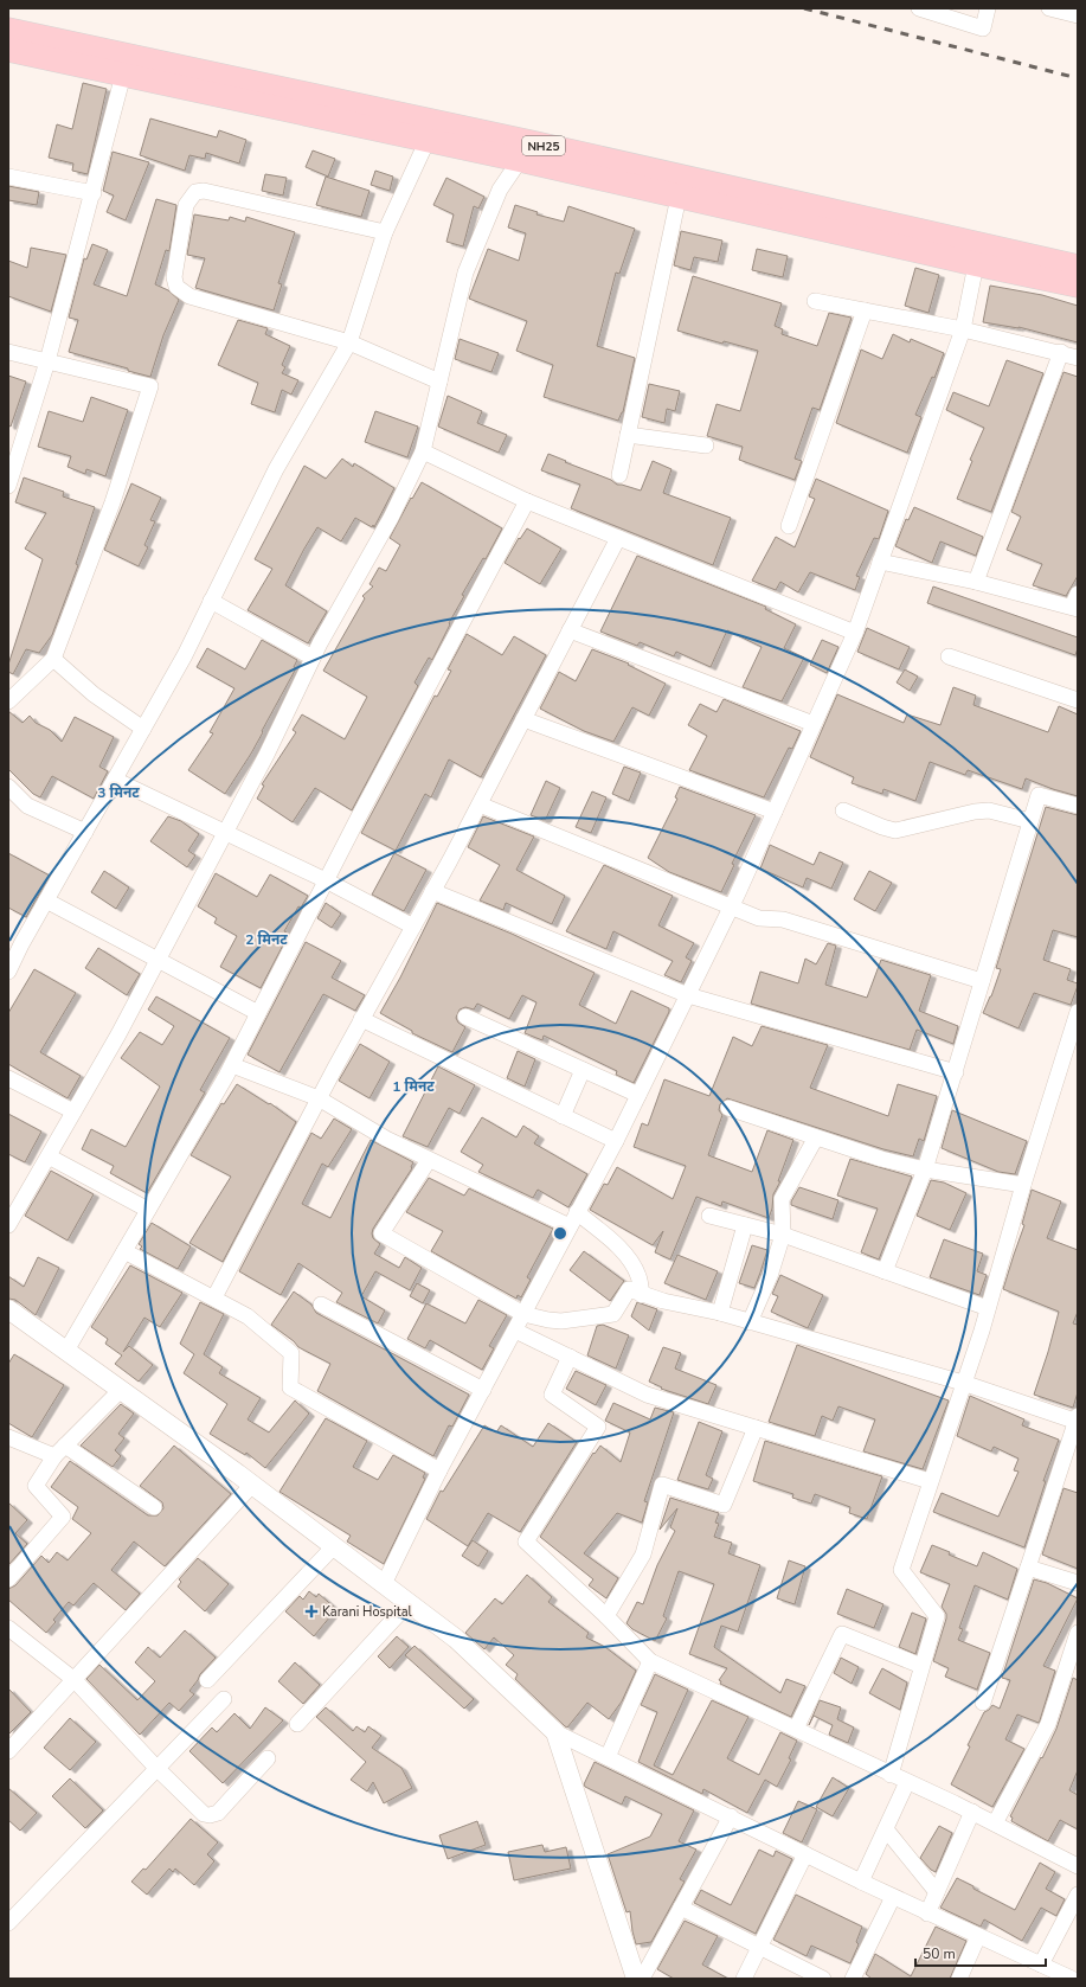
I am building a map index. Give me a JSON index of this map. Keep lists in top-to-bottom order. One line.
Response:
{"streets":{"main road":["NH25"]},"places":{"health":["Karani Hospital"]},"scale_bar":"50 m","rings":["3 मिनट","2 मिनट","1 मिनट"]}
